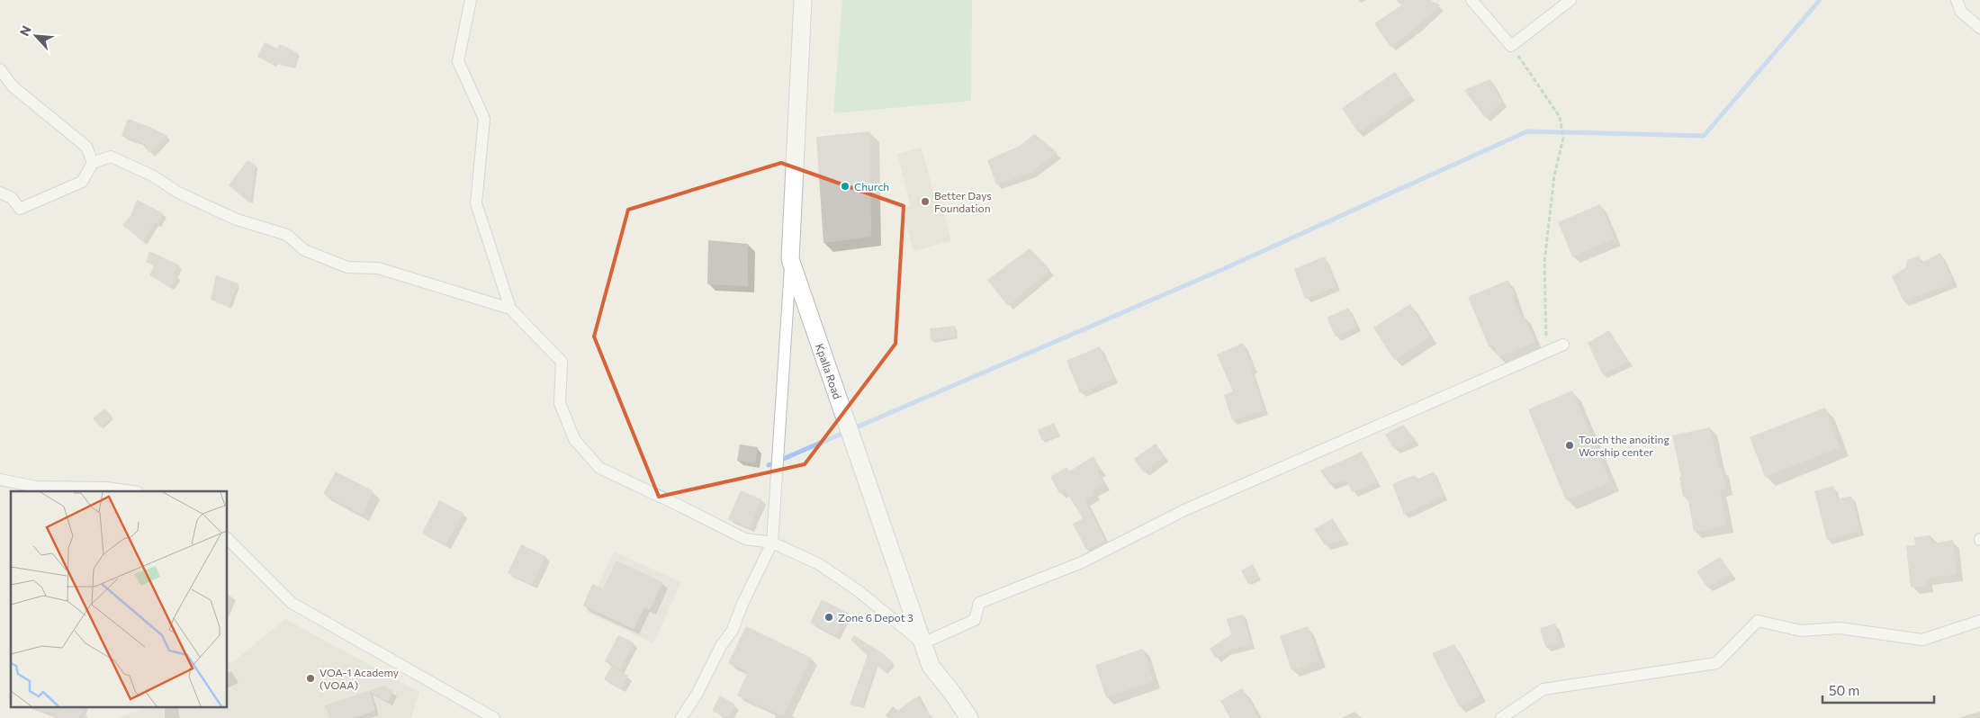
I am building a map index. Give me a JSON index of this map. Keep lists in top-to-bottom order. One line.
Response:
{"streets":{"street":["Kpalla Road"]},"places":["Church","Better Days Foundation","Touch the anoiting Worship center","Zone 6 Depot 3","VOA-1 Academy (VOAA)"],"scale_bar":"50 m","north":"top left"}
